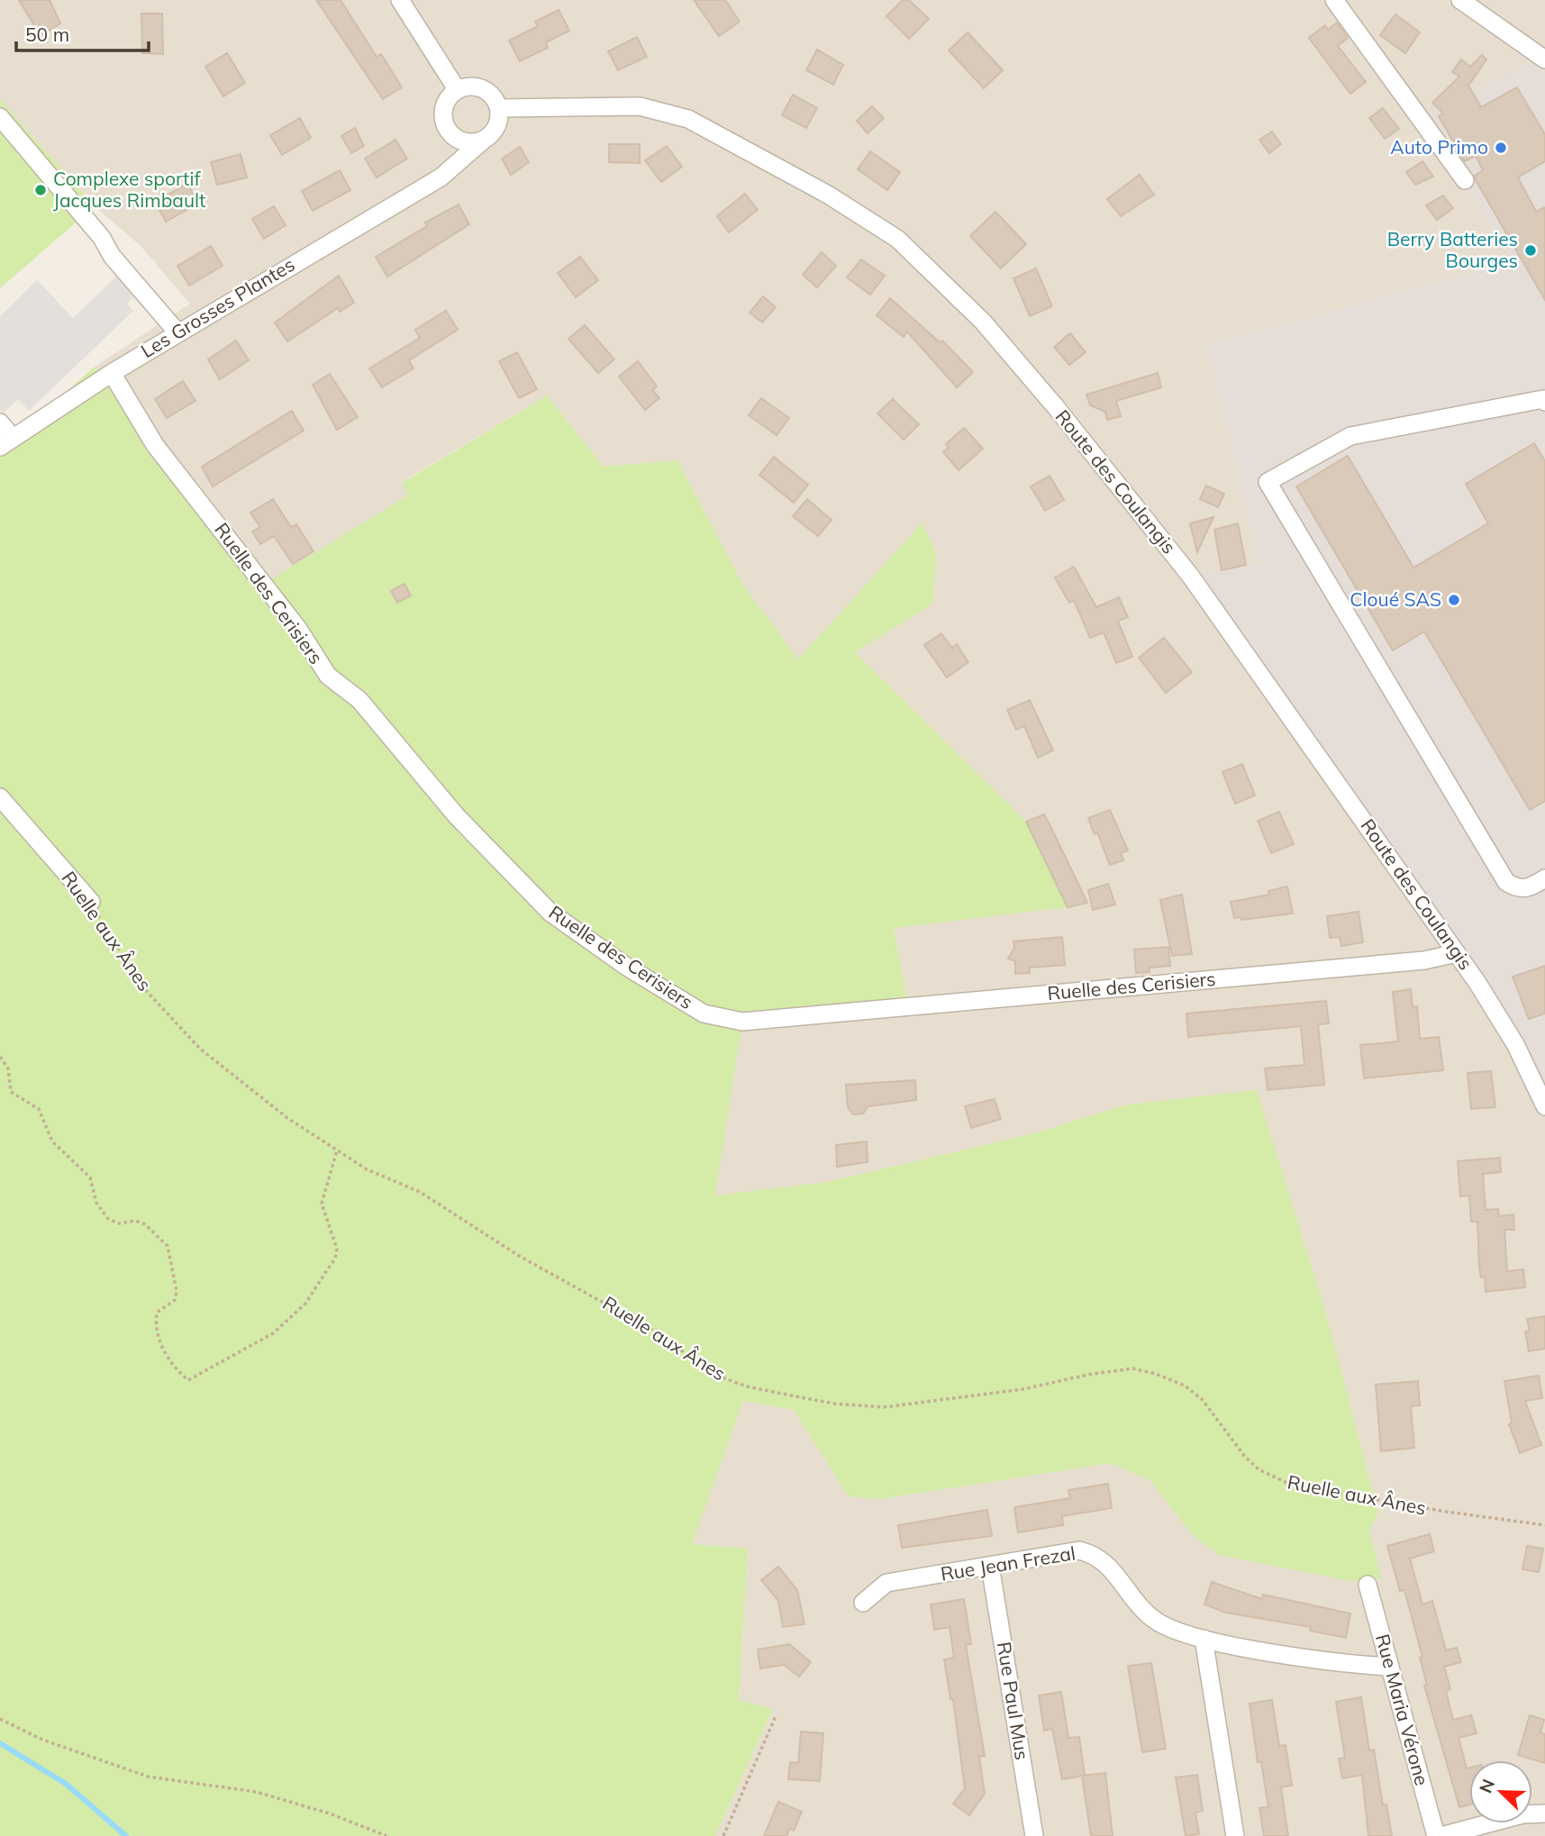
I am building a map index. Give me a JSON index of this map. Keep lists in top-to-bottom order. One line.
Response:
{"streets":{"street":["Les Grosses Plantes","Route des Coulangis","Ruelle des Cerisiers","Ruelle aux Ânes","Rue Jean Frezal","Rue Paul Mus","Rue Maria Vérone"]},"crossings":[["Les Grosses Plantes","Route des Coulangis"],["Les Grosses Plantes","Ruelle des Cerisiers"],["Route des Coulangis","Ruelle des Cerisiers"],["Rue Jean Frezal","Rue Paul Mus"],["Rue Jean Frezal","Rue Maria Vérone"]],"places":["Auto Primo","Complexe sportif Jacques Rimbault","Berry Batteries Bourges","Cloué SAS"],"scale_bar":"50 m","north":"top left"}
